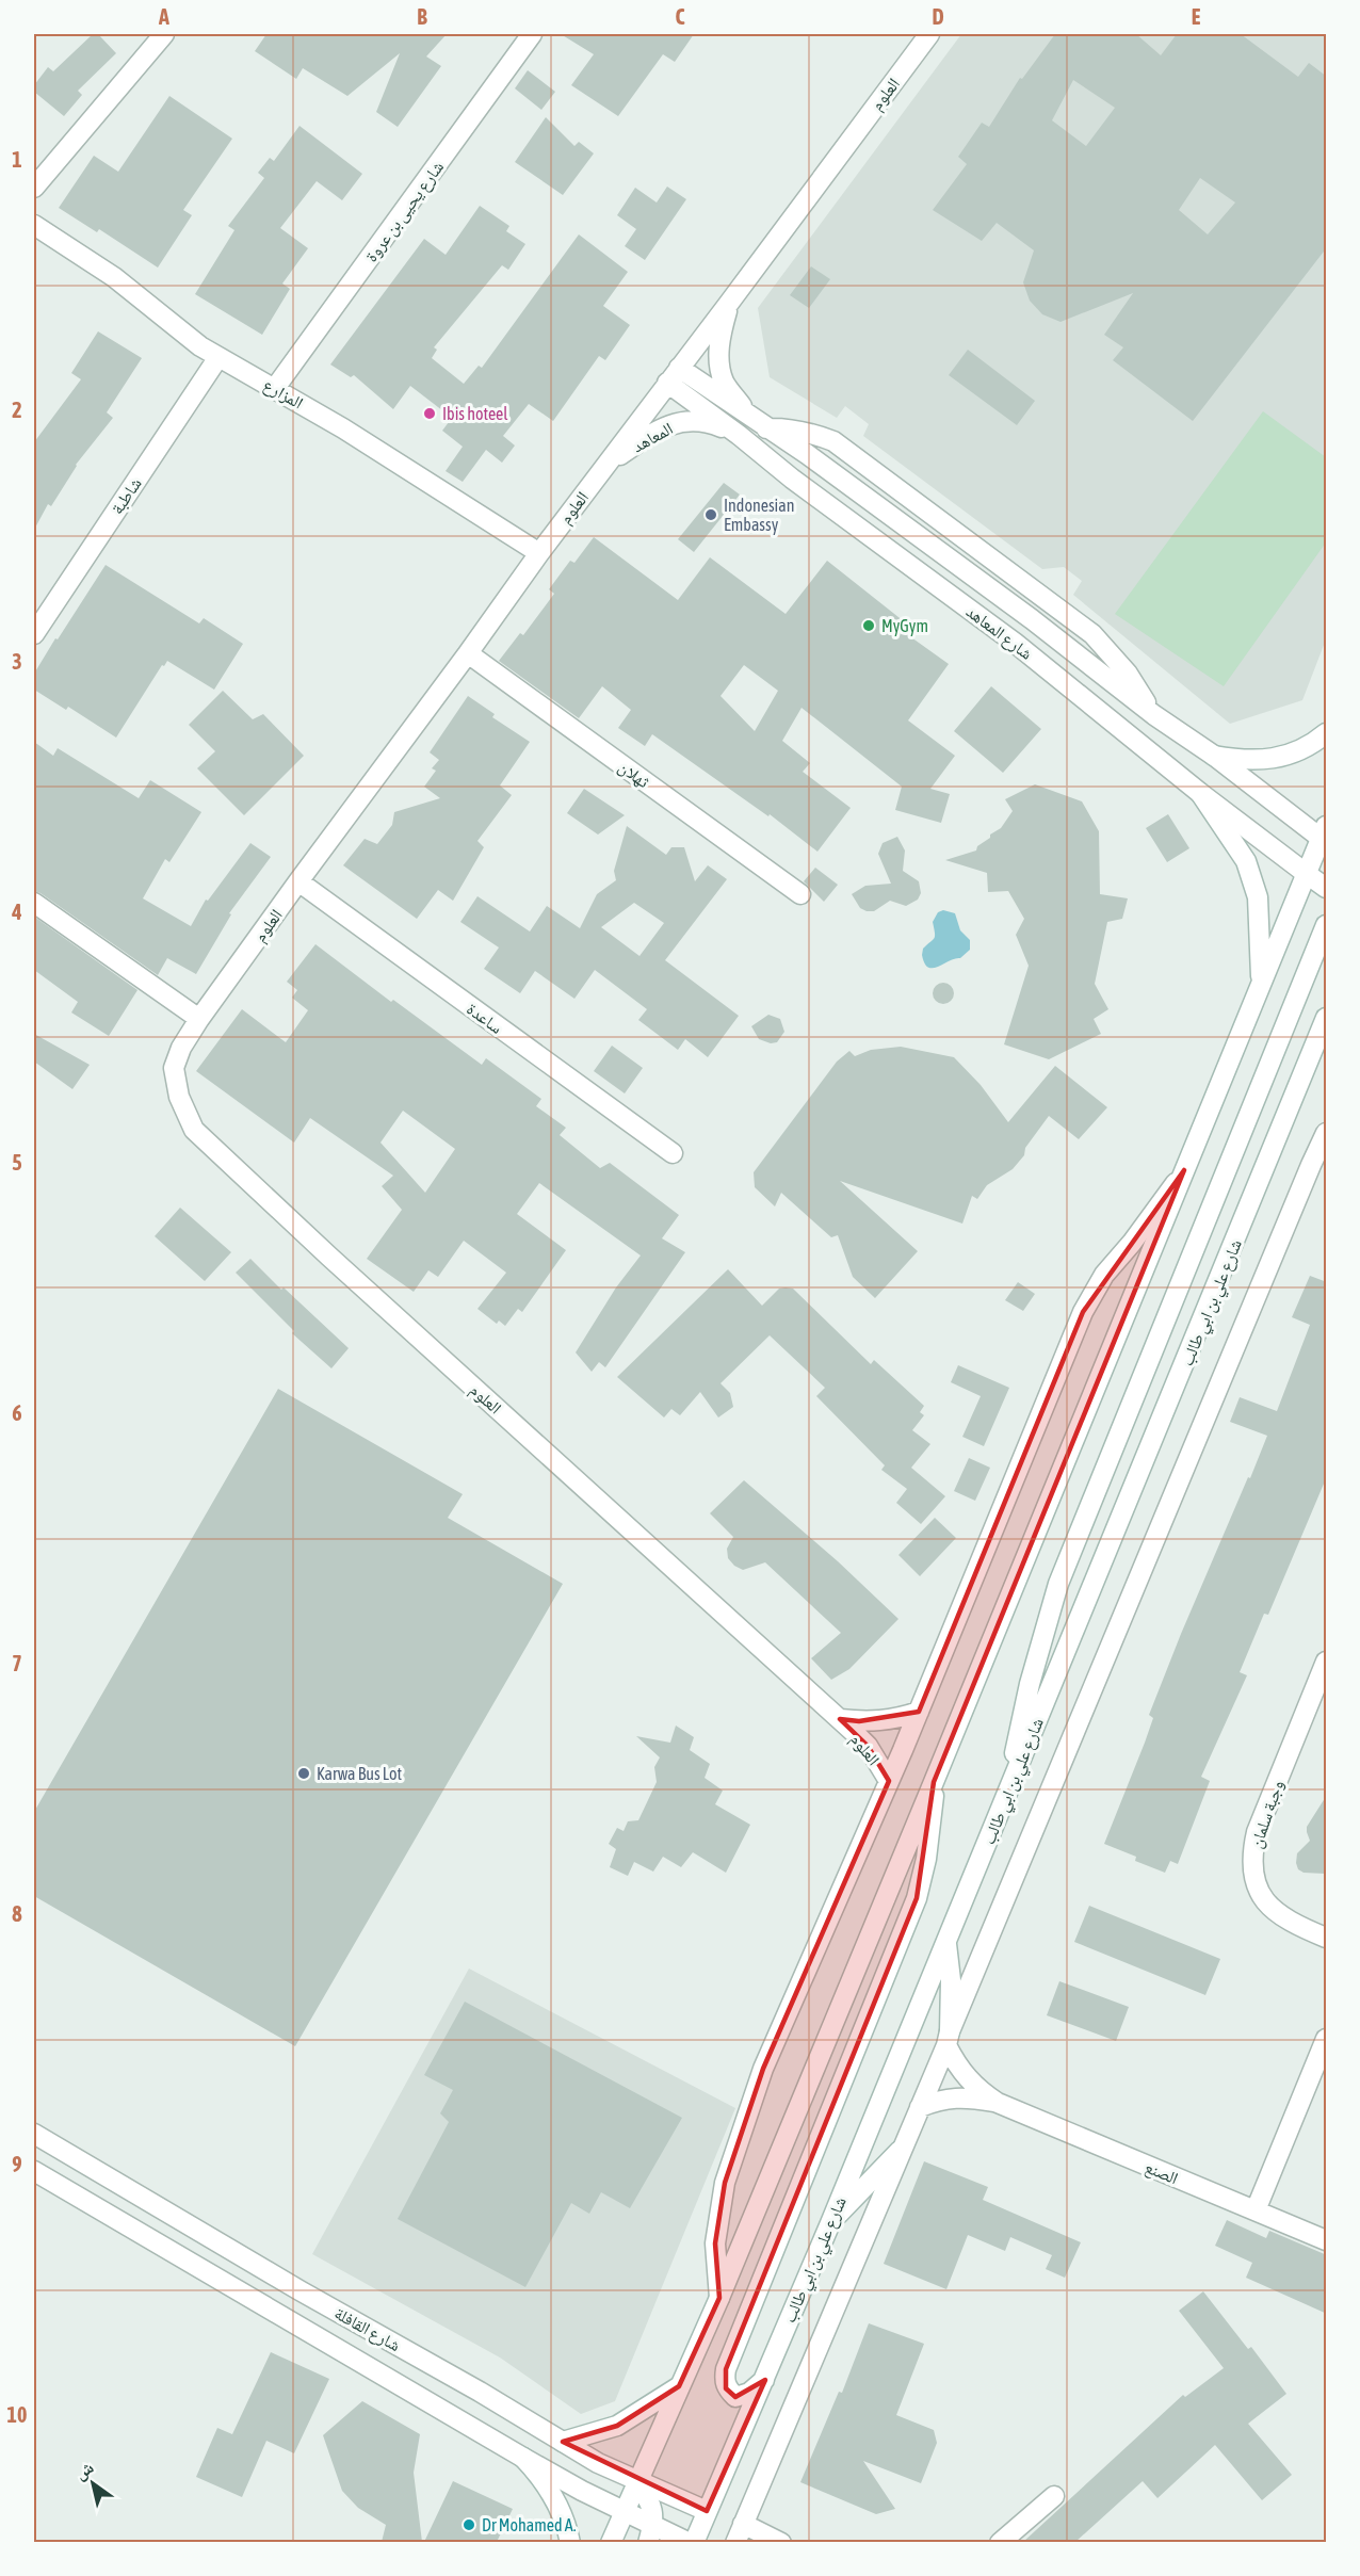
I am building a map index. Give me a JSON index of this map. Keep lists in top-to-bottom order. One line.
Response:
{"streets":{"street":["العلوم","شارع يحيى بن عروة","المزارع","المعاهد","شاطبة","شارع المعاهد","ثهلان","ساعدة","شارع علي بن ابي طالب","وجبة سلمان","الصنع","شارع القافلة"]},"crossings":[["العلوم","المزارع"],["العلوم","المعاهد"],["العلوم","شارع المعاهد"],["العلوم","ثهلان"],["العلوم","ساعدة"],["شارع يحيى بن عروة","المزارع"],["المزارع","شاطبة"],["المعاهد","شارع المعاهد"],["شارع علي بن ابي طالب","الصنع"],["شارع علي بن ابي طالب","شارع القافلة"]],"places":["Ibis hoteel","Indonesian Embassy","MyGym","Karwa Bus Lot","Dr Mohamed A."],"north":"top left","grid":{"columns":["A","B","C","D","E"],"rows":["1","2","3","4","5","6","7","8","9","10"]}}
